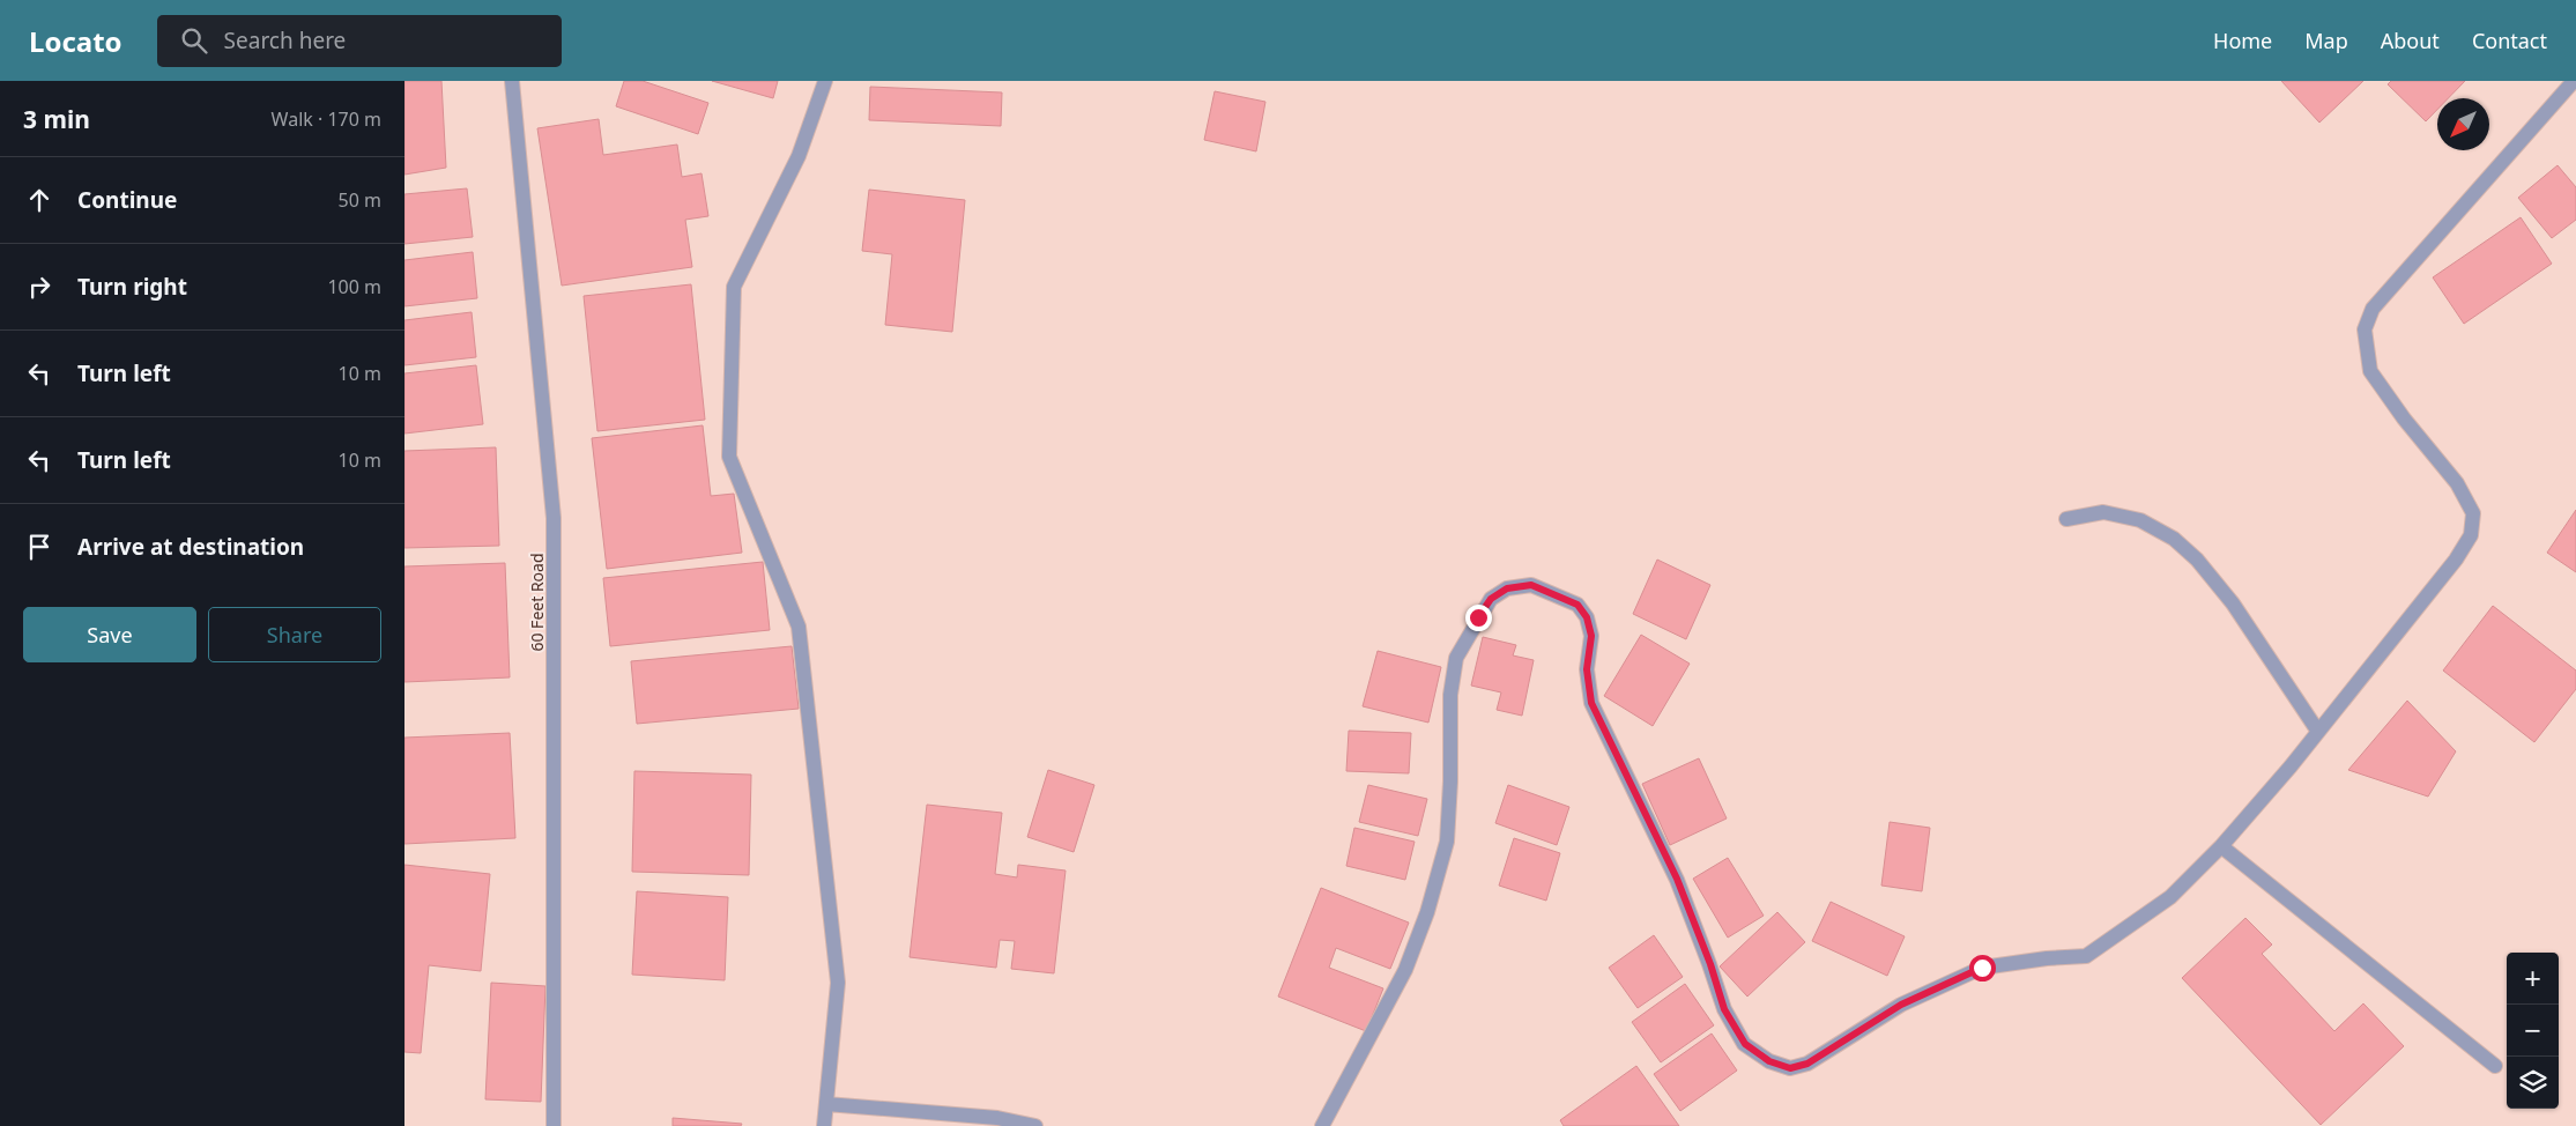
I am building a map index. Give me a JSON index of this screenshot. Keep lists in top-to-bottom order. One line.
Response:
{"streets":{"street":["60 Feet Road"]},"north":"bottom left","page":{"header":"Locato","search":"Search here","nav":["Home","Map","About","Contact"],"heading":["3 min","Walk · 170 m"],"list":[["Continue","50 m"],["Turn right","100 m"],["Turn left","10 m"],["Turn left","10 m"],"Arrive at destination"],"buttons":["Save","Share"],"map_buttons":["+","−"]}}
